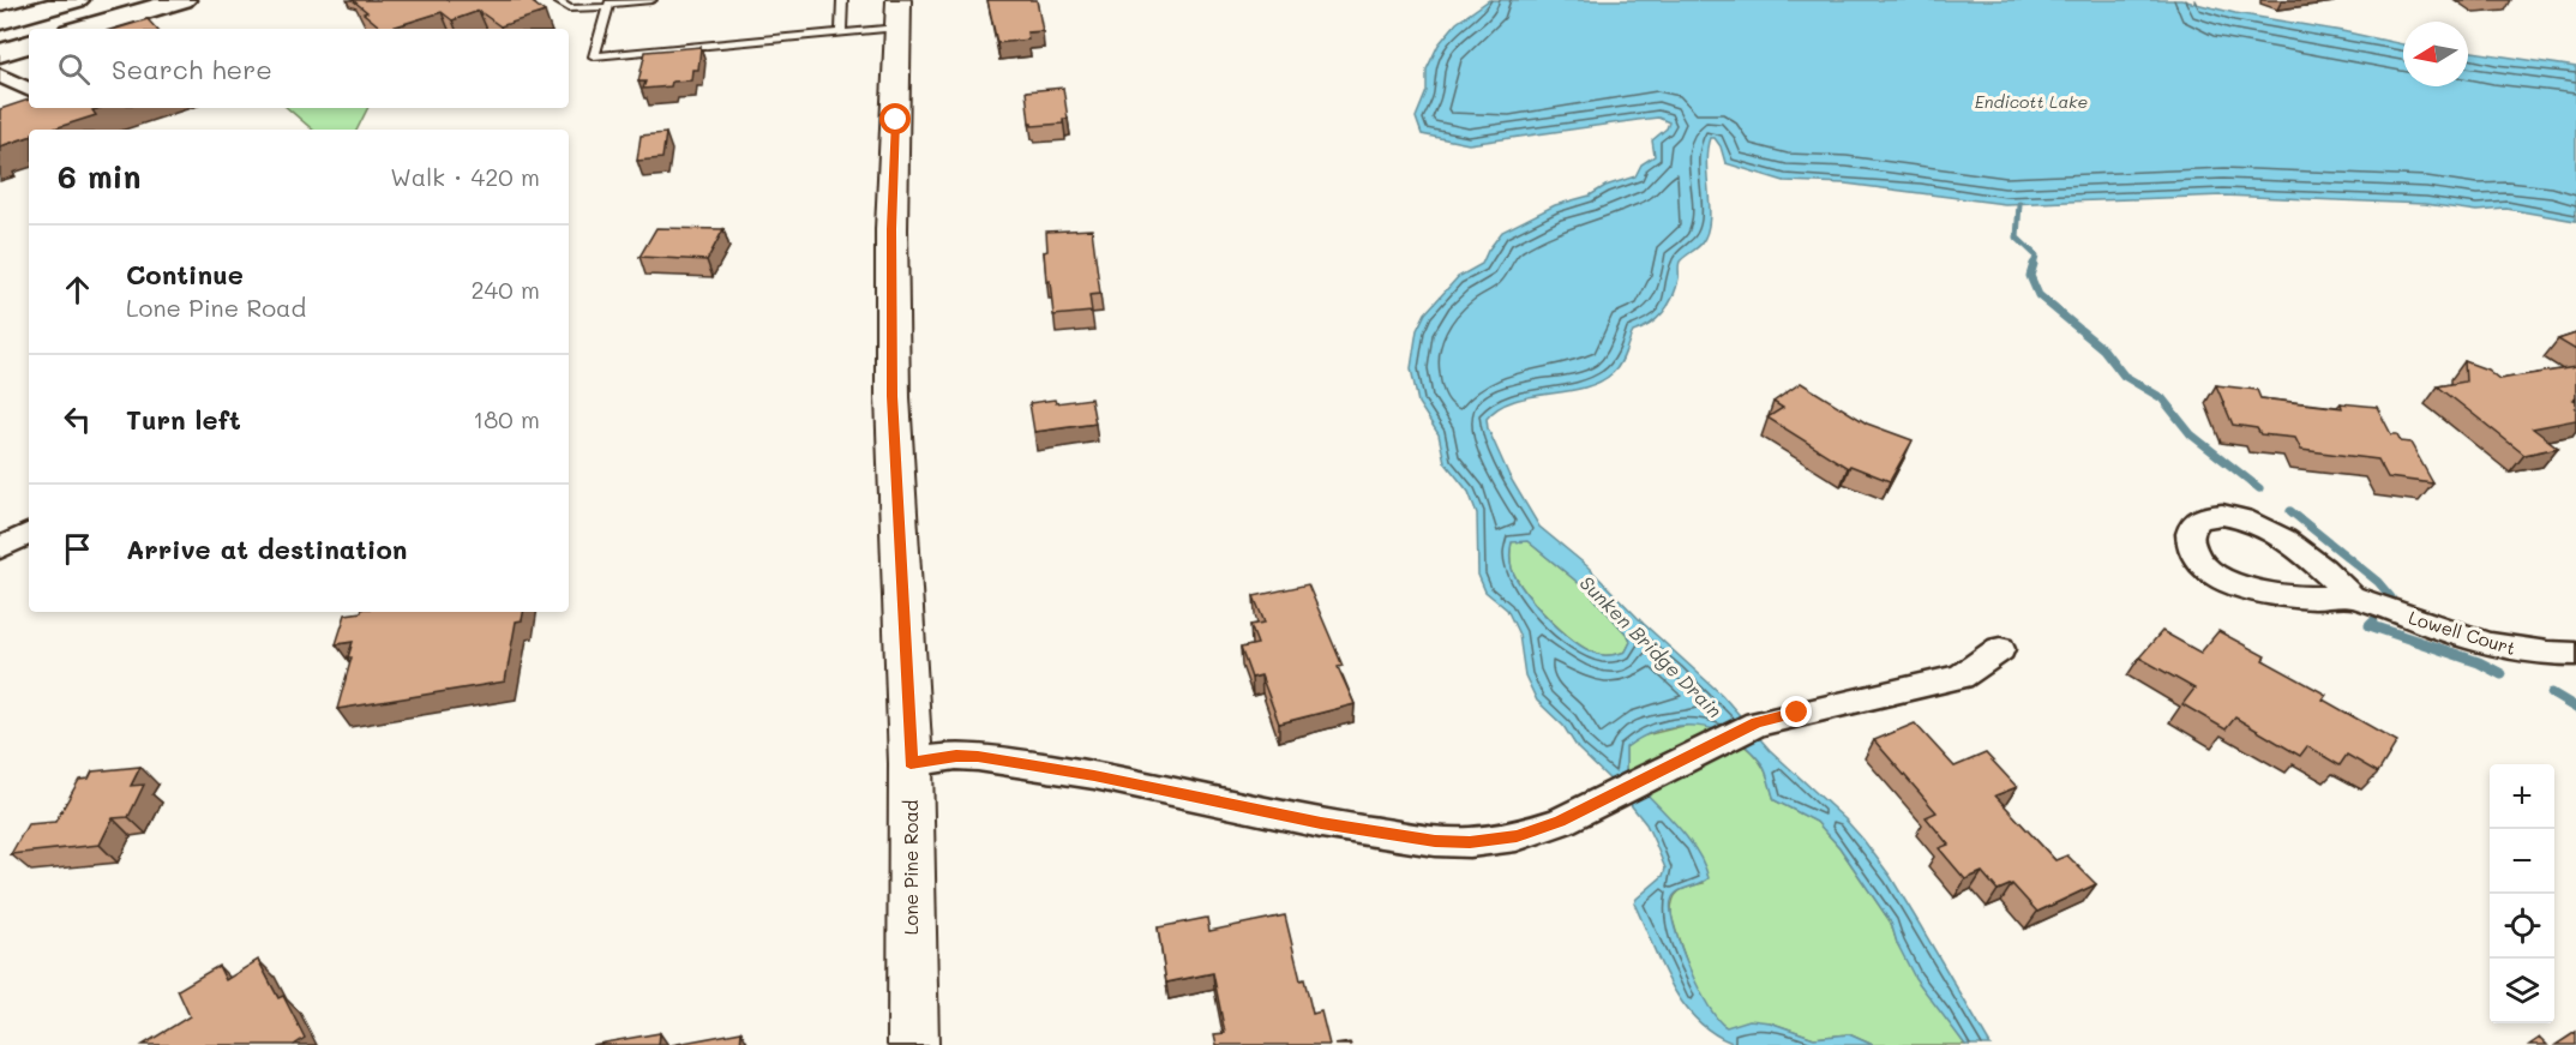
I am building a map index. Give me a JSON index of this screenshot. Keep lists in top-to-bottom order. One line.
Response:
{"streets":{"street":["Lowell Court","Lone Pine Road"]},"water":["Endicott Lake","Sunken Bridge Drain"],"north":"left","page":{"search":"Search here","heading":["6 min","Walk · 420 m"],"list":[["Continue","Lone Pine Road","240 m"],["Turn left","180 m"],"Arrive at destination"],"map_buttons":["+","−"]}}
